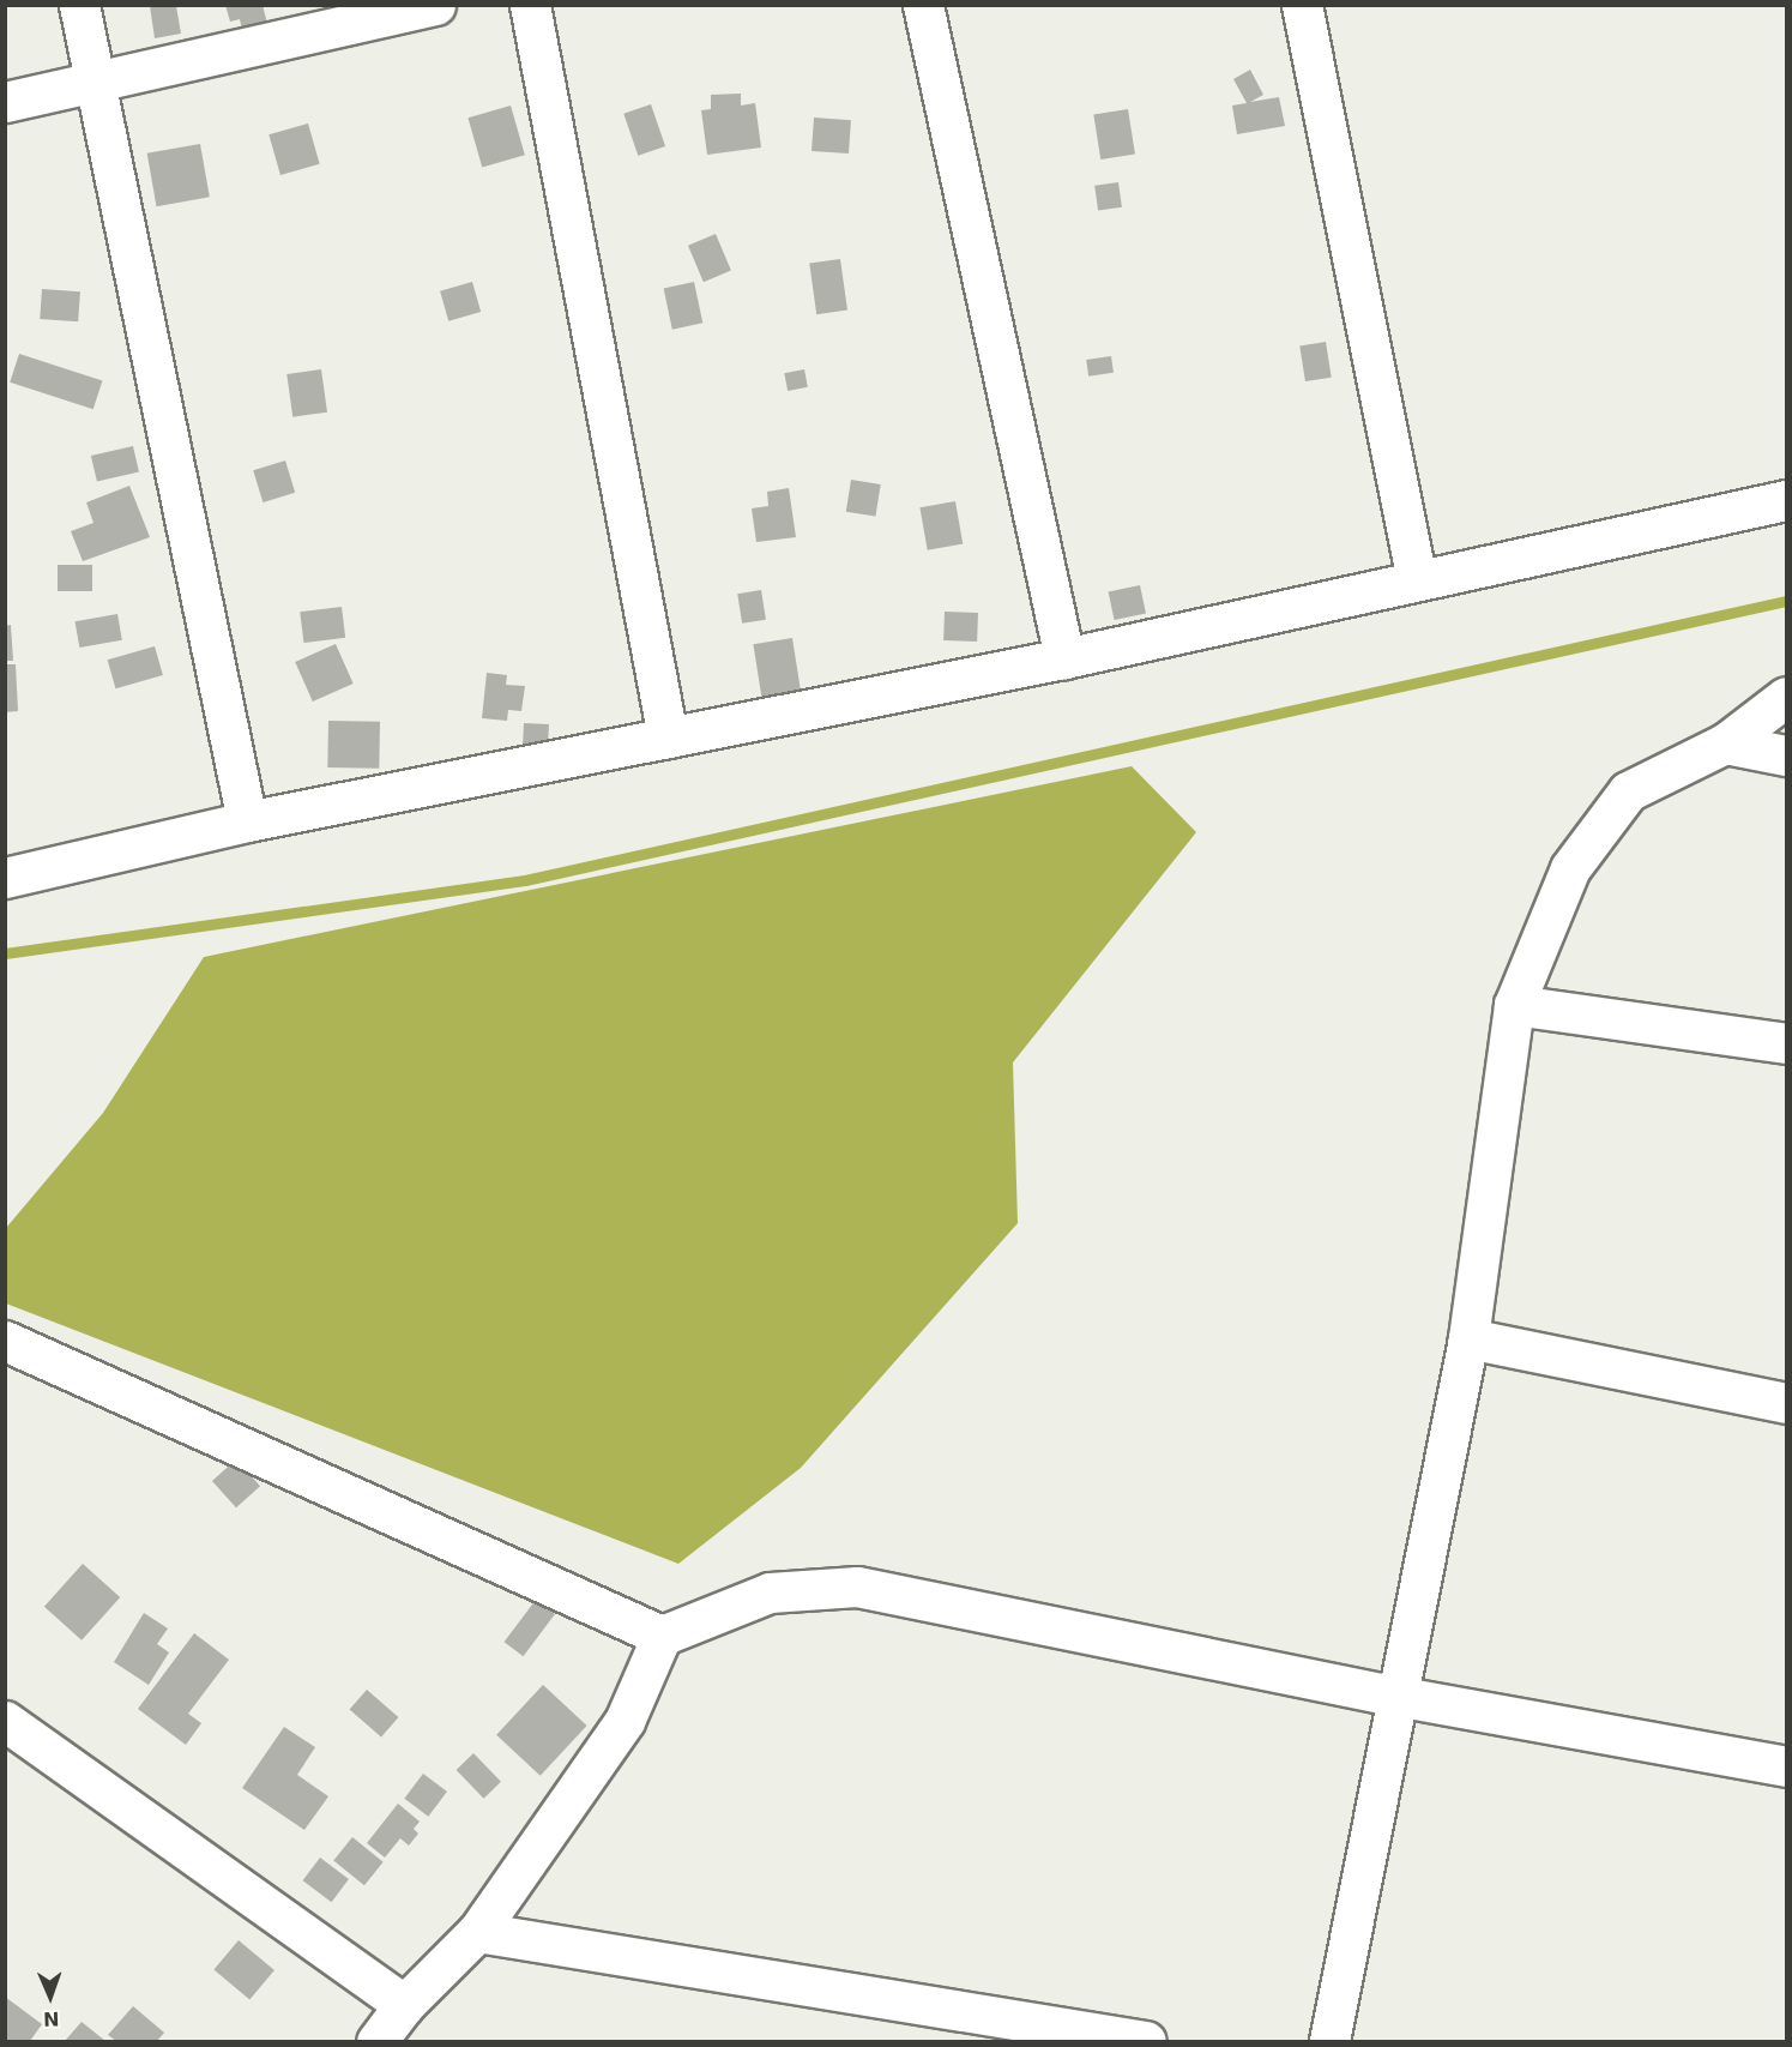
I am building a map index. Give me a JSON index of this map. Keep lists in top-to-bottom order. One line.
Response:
{"north":"bottom"}
